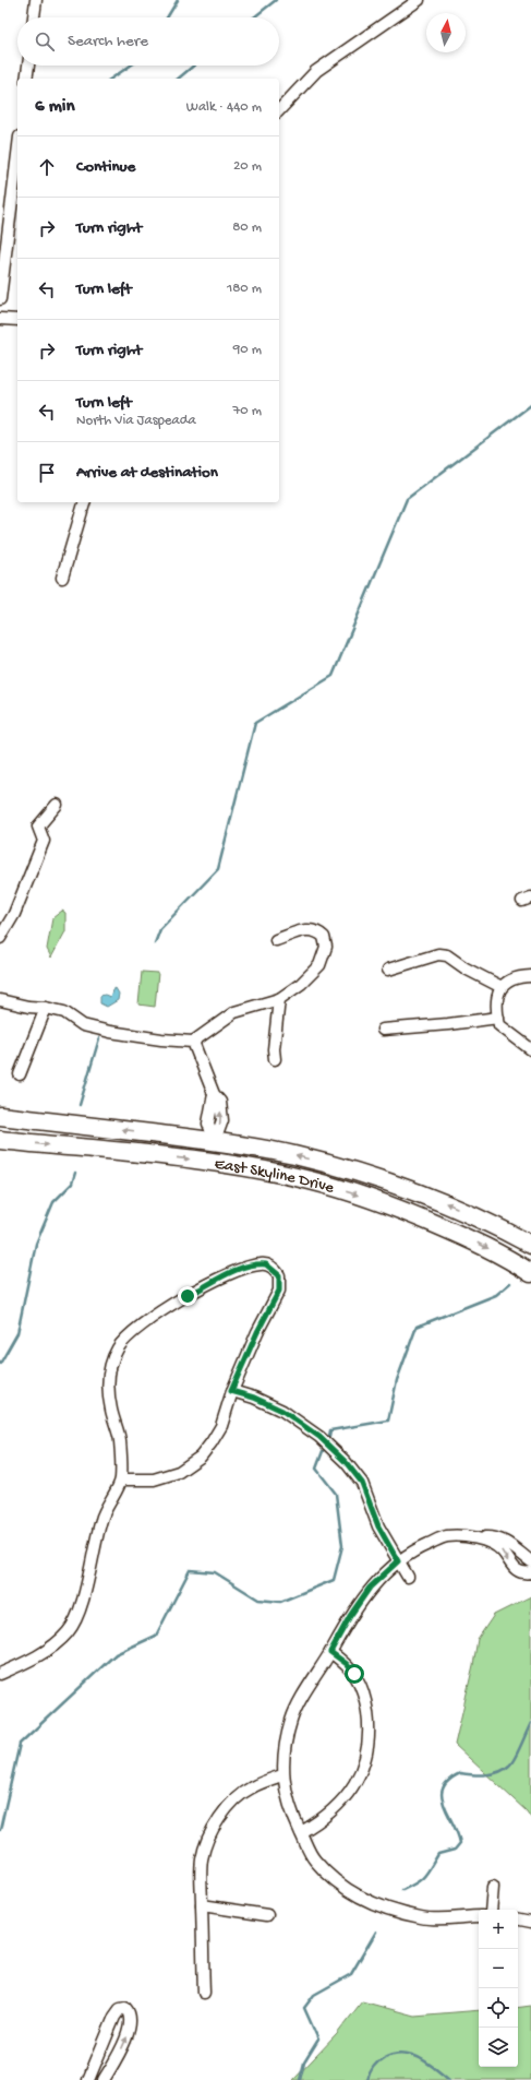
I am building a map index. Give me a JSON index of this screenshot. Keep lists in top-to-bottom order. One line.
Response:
{"streets":{"main road":["East Skyline Drive"]},"north":"top","page":{"search":"Search here","heading":["6 min","Walk · 440 m"],"list":[["Continue","20 m"],["Turn right","80 m"],["Turn left","180 m"],["Turn right","90 m"],["Turn left","North Via Jaspeada","70 m"],"Arrive at destination"],"map_buttons":["+","−"]}}
